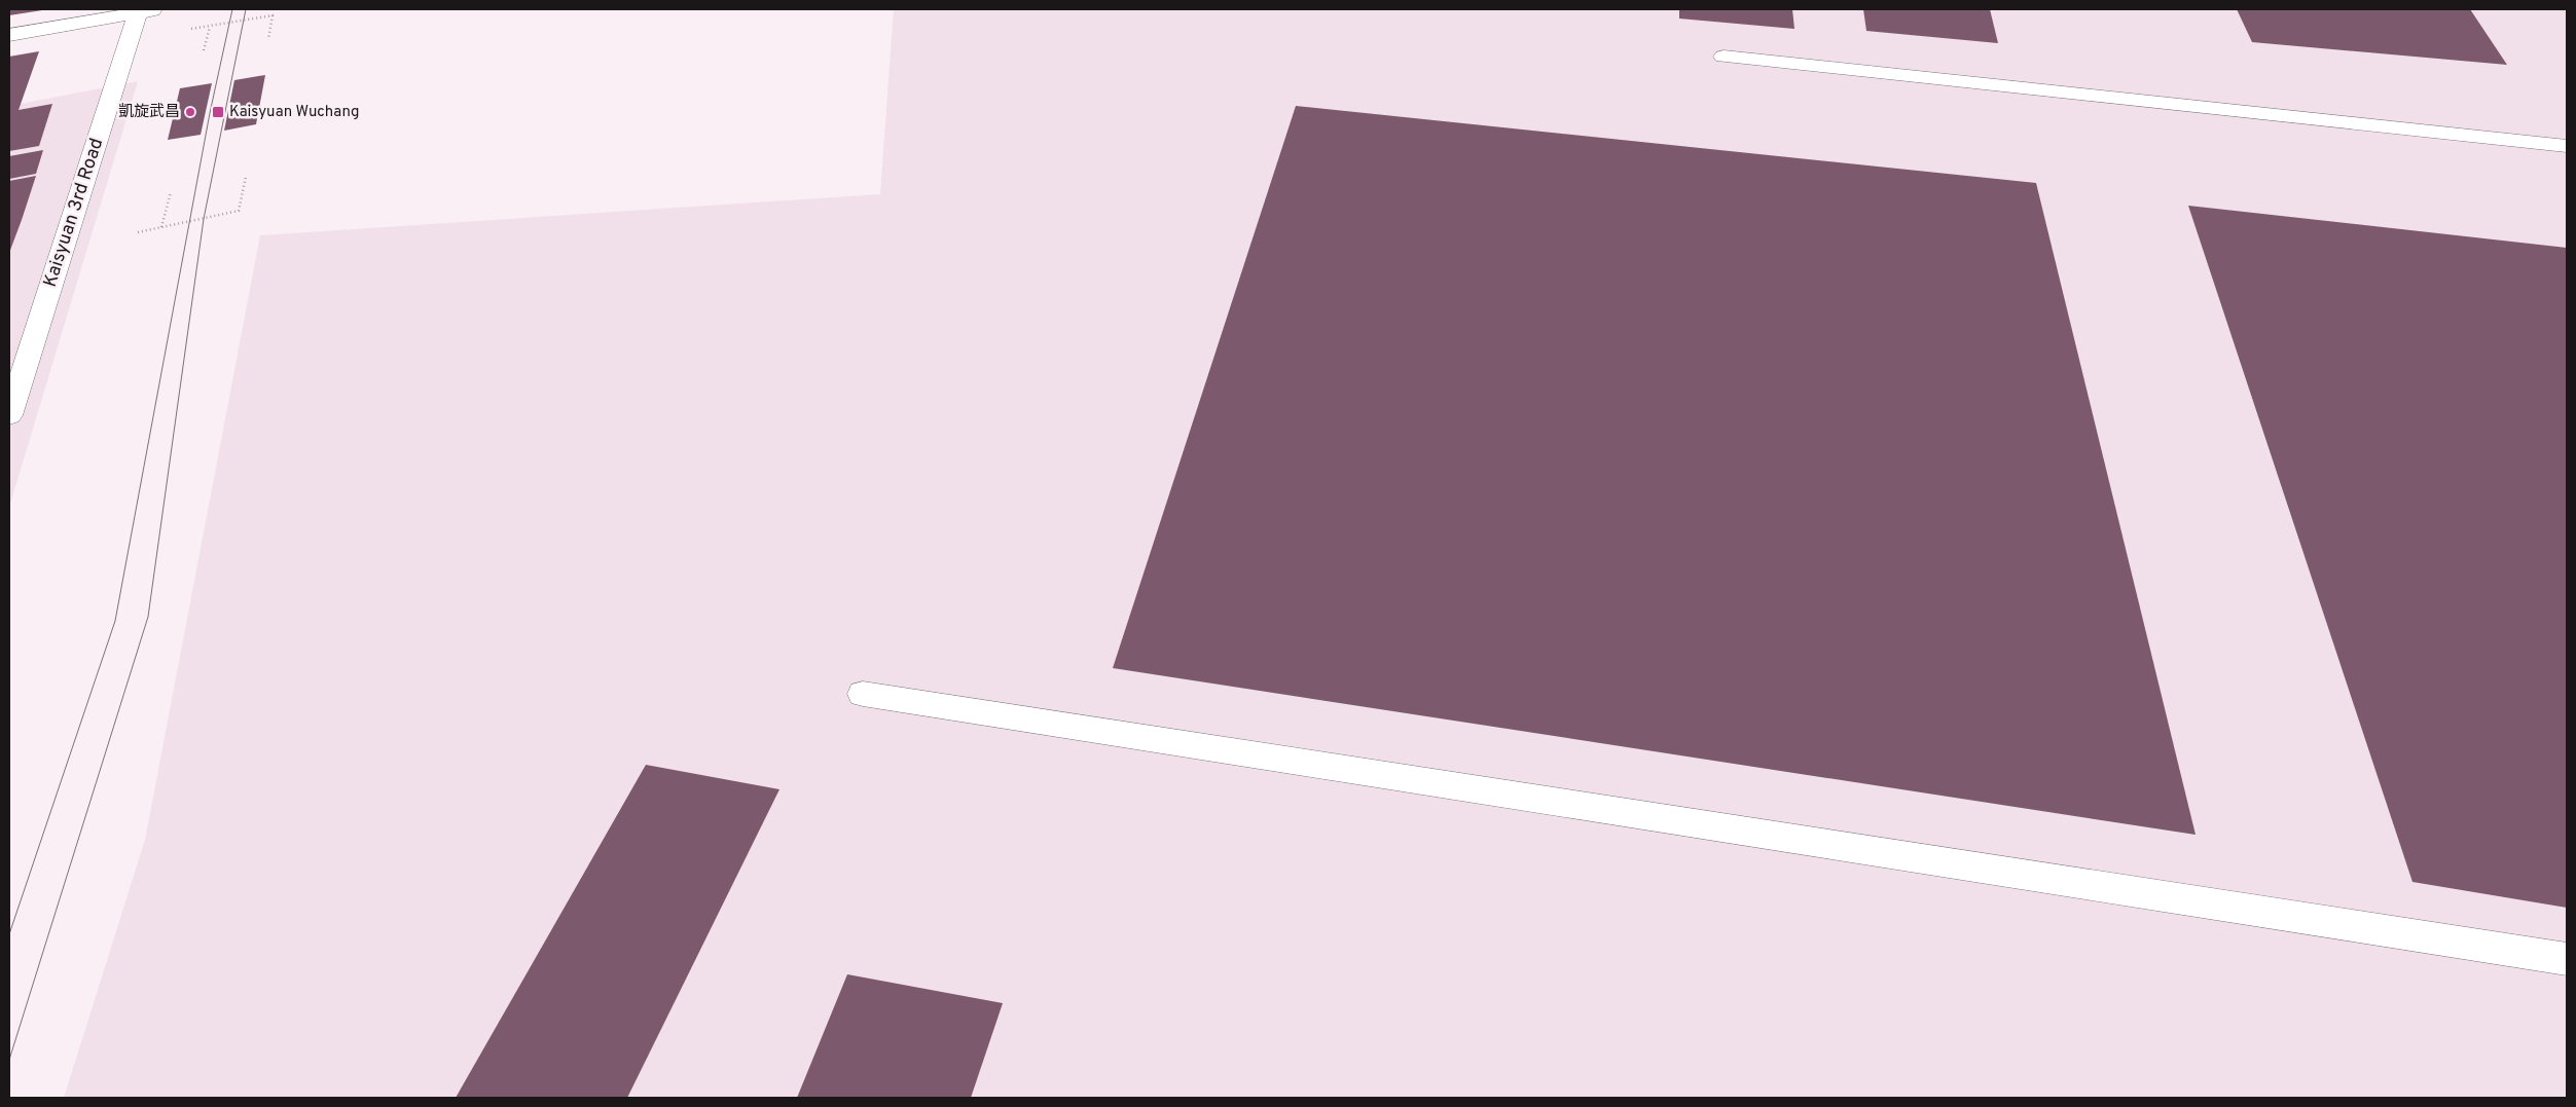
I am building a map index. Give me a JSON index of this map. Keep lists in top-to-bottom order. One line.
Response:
{"streets":{"street":["Kaisyuan 3rd Road"]},"places":{"other":["凱旋武昌"],"transit":["Kaisyuan Wuchang"]}}
